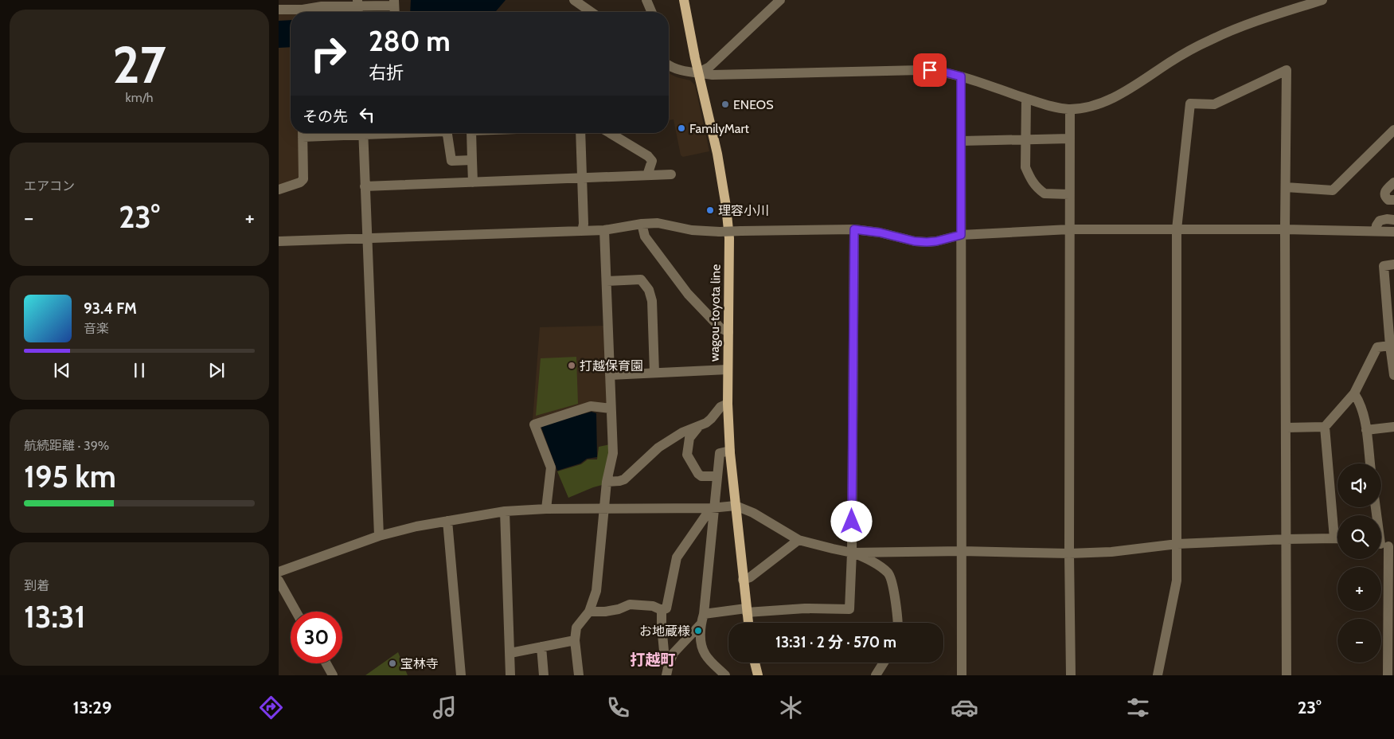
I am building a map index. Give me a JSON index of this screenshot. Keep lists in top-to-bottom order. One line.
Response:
{"streets":{"main road":["wagou-toyota line"]},"districts":["打越町"],"places":["ENEOS","FamilyMart","理容小川","打越保育園","お地蔵様","宝林寺"],"page":{"tile":[["27","km/h"],"エアコン",["航続距離 · 39%","195 km"],["到着","13:31"]],"turn":["280 m","右折"],"then":"その先","heat":["−","23°","+"],"song":["93.4 FM","音楽"],"map_buttons":["+","−"],"limit":"30","trip":"13:31 · 2 分 · 570 m","tabs":["13:29","23°"]}}
